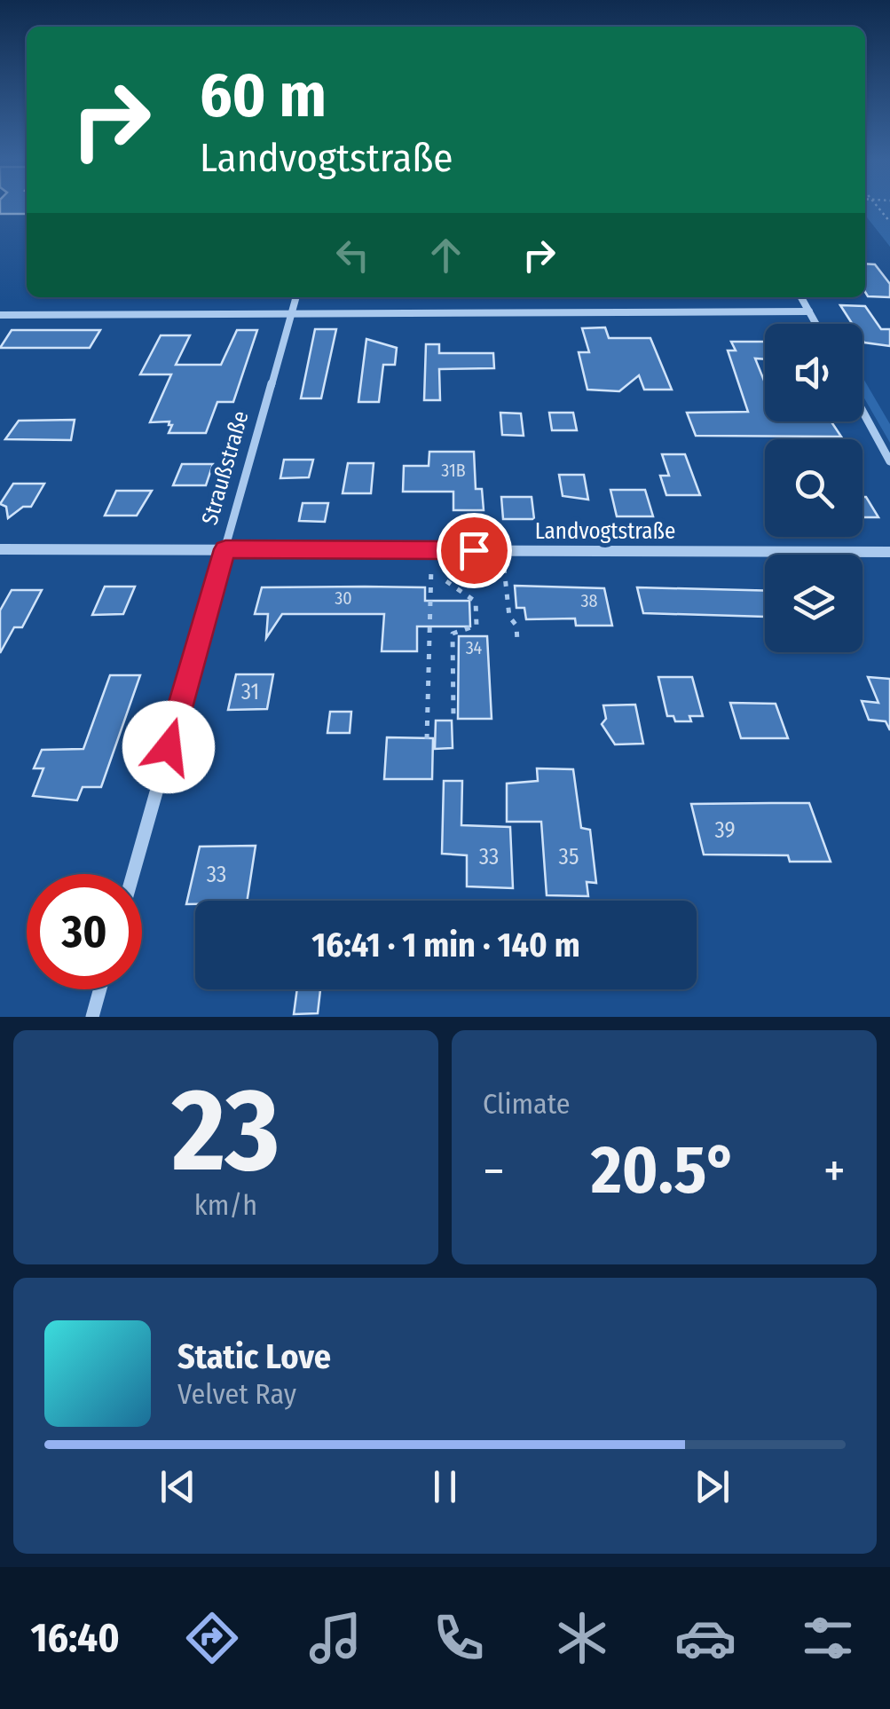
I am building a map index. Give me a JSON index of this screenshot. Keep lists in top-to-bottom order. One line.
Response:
{"streets":{"street":["Straußstraße","Landvogtstraße"]},"crossings":[["Straußstraße","Landvogtstraße"]],"house_numbers":["31B","30","38","34","31","39","33","35","33"],"page":{"turn":["60 m","Landvogtstraße"],"limit":"30","trip":"16:41 · 1 min · 140 m","tile":[["23","km/h"],"Climate"],"heat":["−","20.5°","+"],"song":["Static Love","Velvet Ray"],"tabs":"16:40"}}
